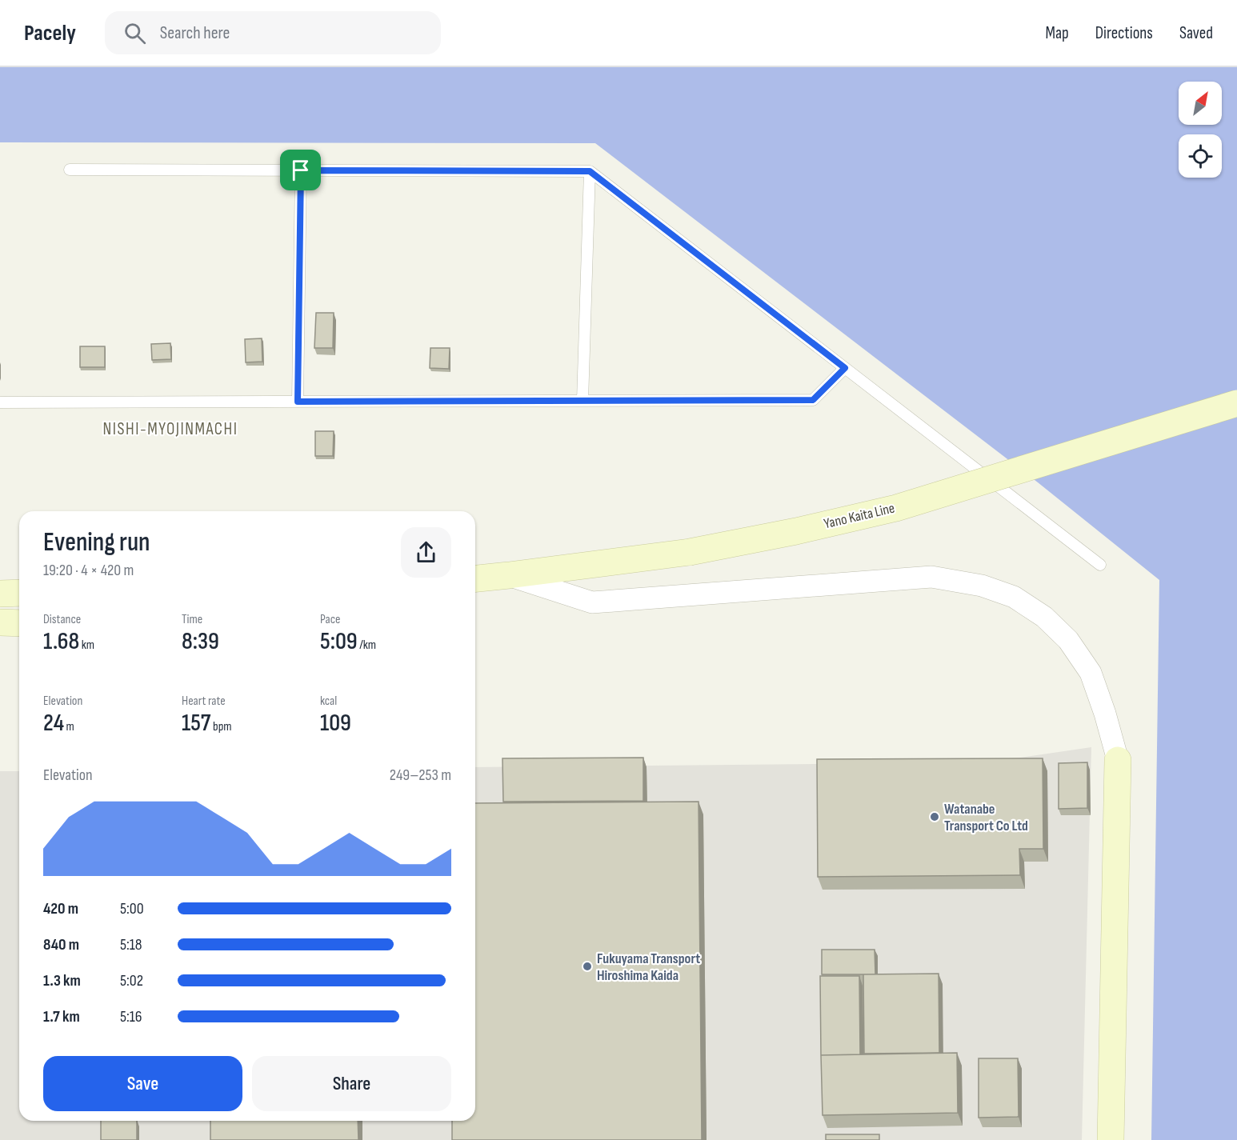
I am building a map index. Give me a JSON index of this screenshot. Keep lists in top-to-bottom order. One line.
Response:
{"streets":{"main road":["Yano Kaita Line"]},"districts":["NISHI-MYOJINMACHI"],"places":["Watanabe Transport Co Ltd","Fukuyama Transport Hiroshima Kaida"],"north":"top right","page":{"header":"Pacely","search":"Search here","nav":["Map","Directions","Saved"],"heading":["Evening run","19:20 · 4 × 420 m"],"stats":[["Distance","1.68 km"],["Time","8:39"],["Pace","5:09 /km"],["Elevation","24 m"],["Heart rate","157 bpm"],["kcal","109"]],"chart":["Elevation","249–253 m"],"list":[{"name":"420 m","note":"5:00"},{"name":"840 m","note":"5:18"},{"name":"1.3 km","note":"5:02"},{"name":"1.7 km","note":"5:16"}],"buttons":["Save","Share"]}}
